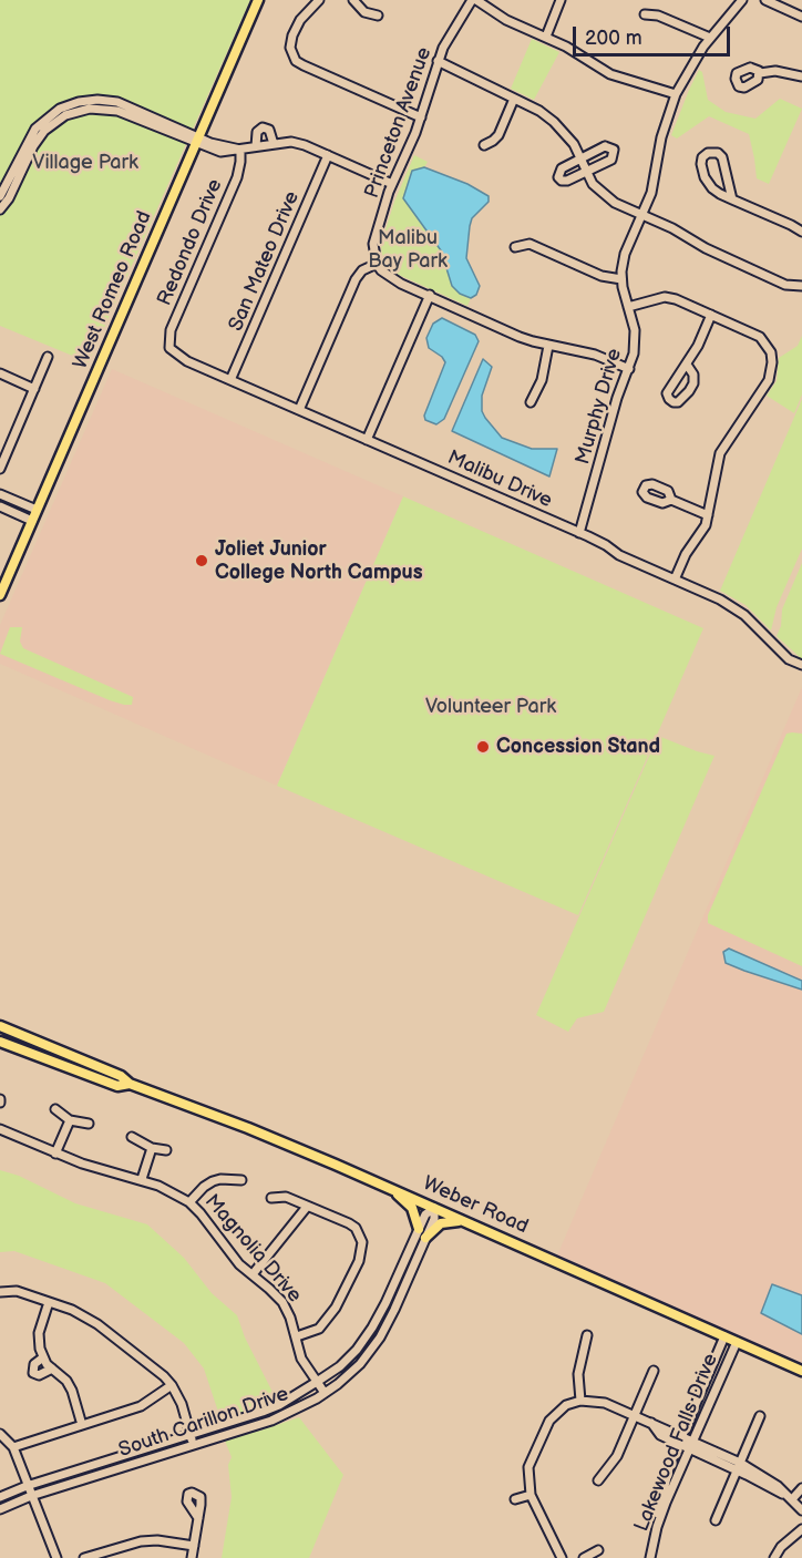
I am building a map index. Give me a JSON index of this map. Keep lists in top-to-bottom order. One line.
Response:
{"streets":{"main road":["West Romeo Road","Weber Road"],"street":["Princeton Avenue","Redondo Drive","San Mateo Drive","Murphy Drive","Malibu Drive","Magnolia Drive","South Carillon Drive","Lakewood Falls Drive"]},"crossings":[["Redondo Drive","Malibu Drive"],["San Mateo Drive","Malibu Drive"],["Murphy Drive","Malibu Drive"],["Weber Road","South Carillon Drive"],["Weber Road","Lakewood Falls Drive"],["Magnolia Drive","South Carillon Drive"]],"parks":["Village Park","Malibu Bay Park","Volunteer Park"],"places":["Joliet Junior College North Campus","Concession Stand"],"scale_bar":"200 m"}
